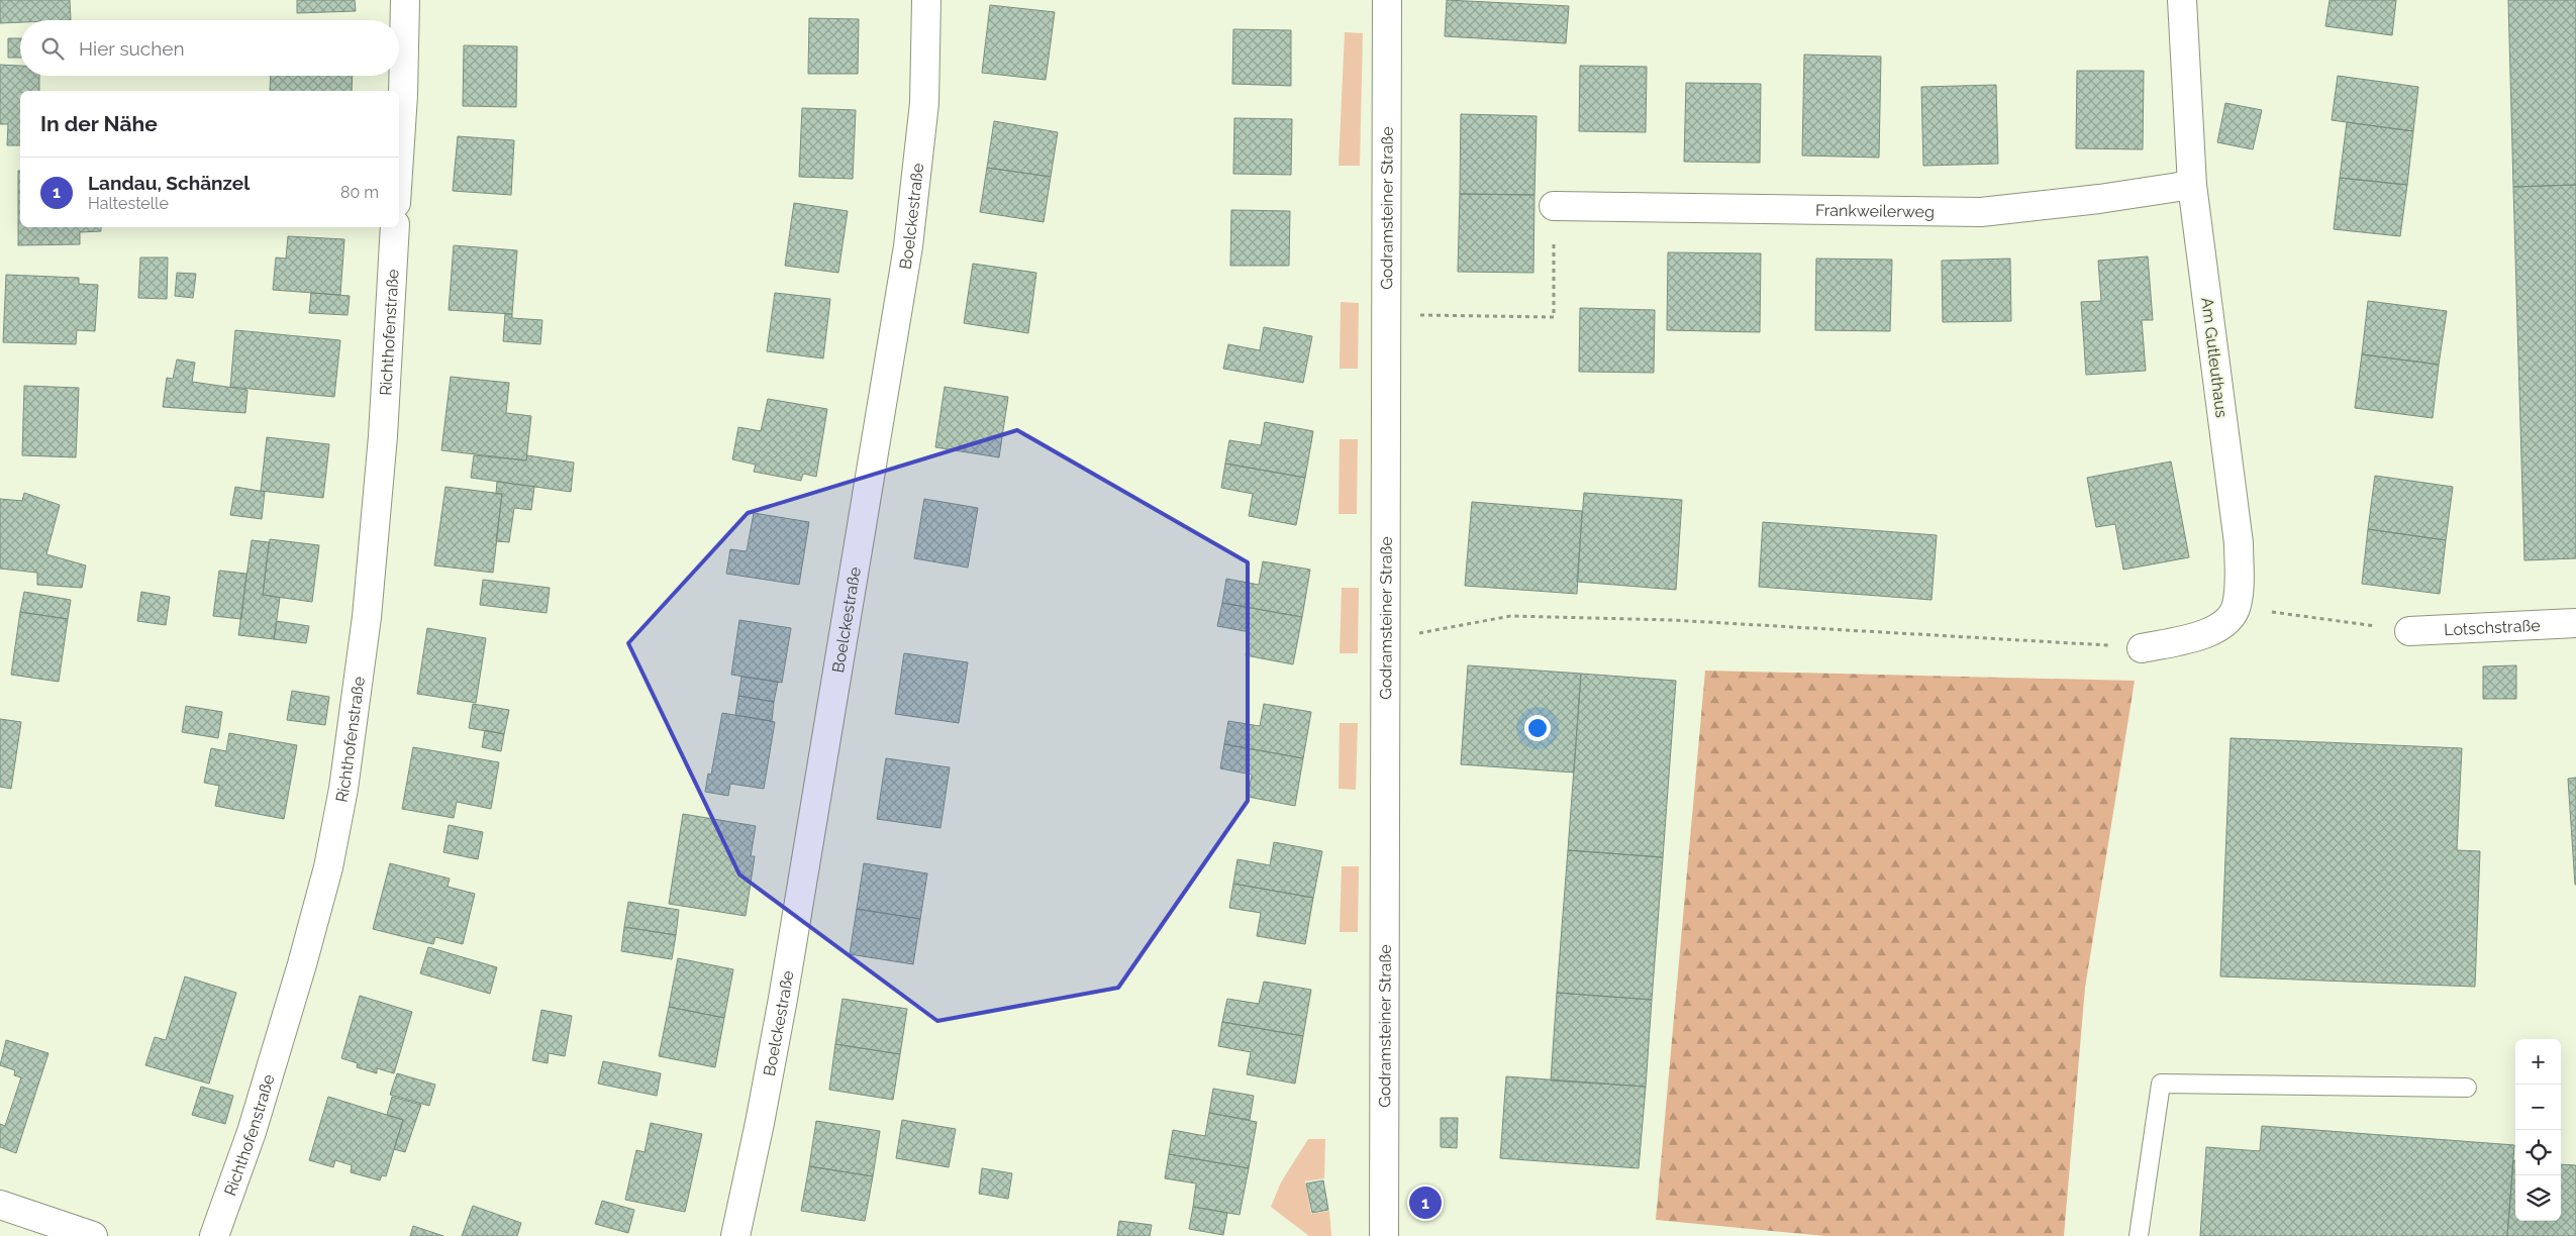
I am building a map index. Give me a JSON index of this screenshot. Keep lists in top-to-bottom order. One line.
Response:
{"streets":{"street":["Godramsteiner Straße","Frankweilerweg","Boelckestraße","Richthofenstraße","Am Gutleuthaus","Lotschstraße"]},"crossings":[["Frankweilerweg","Am Gutleuthaus"]],"page":{"search":"Hier suchen","heading":"In der Nähe","list":[{"mark":"1","name":"Landau, Schänzel","note":"Haltestelle","value":"80 m"}],"map_buttons":["+","−"],"pins":"1"}}
